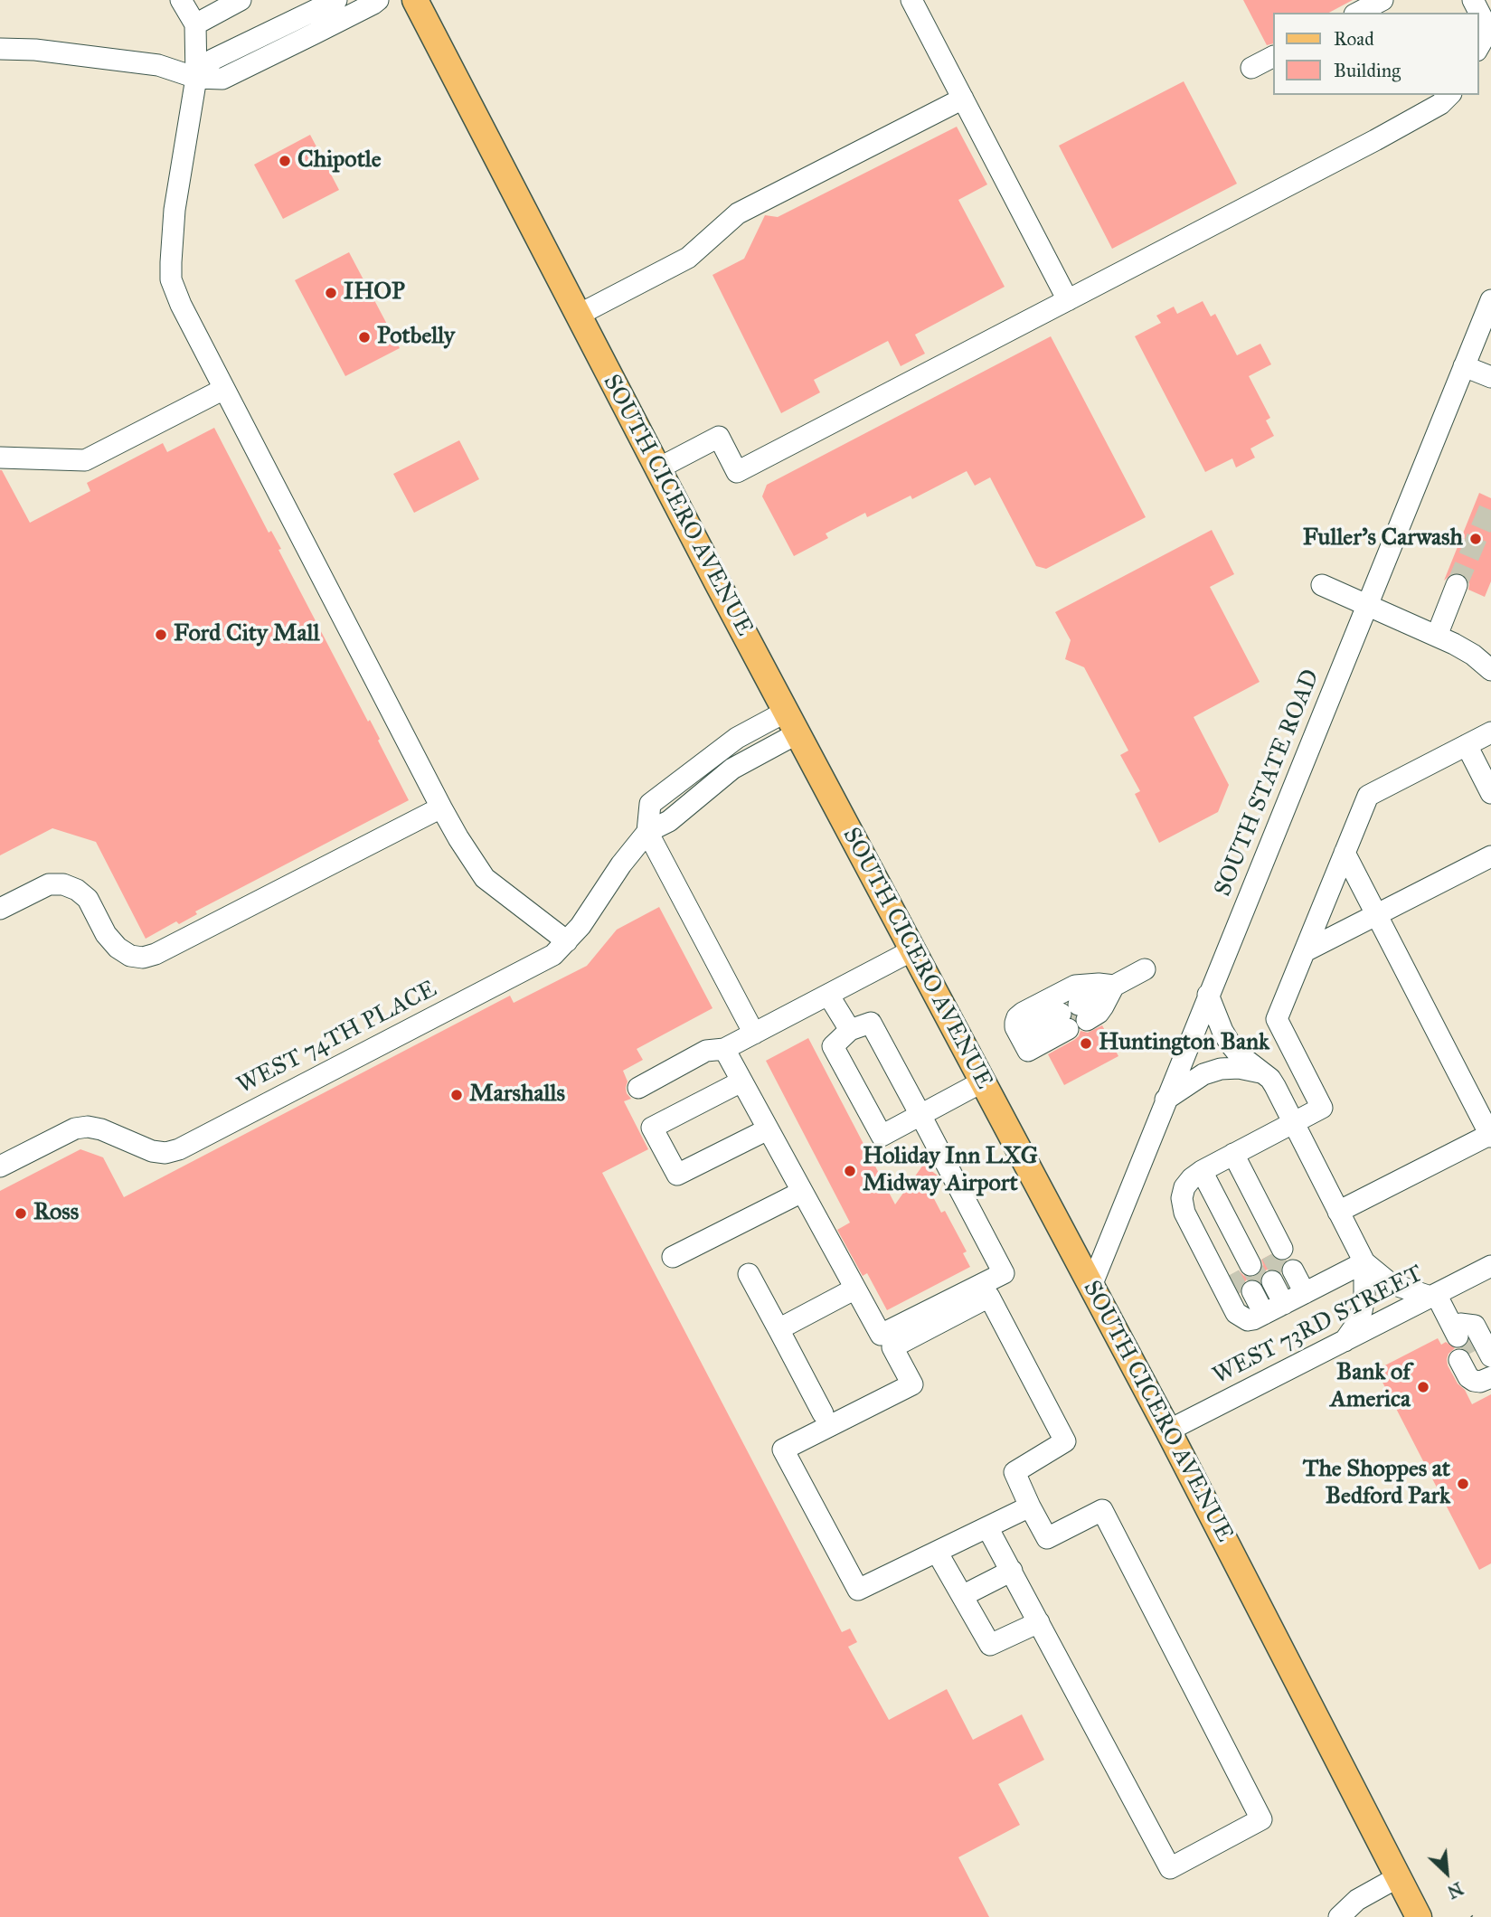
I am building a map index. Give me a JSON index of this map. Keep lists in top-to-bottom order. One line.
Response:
{"streets":{"main road":["SOUTH CICERO AVENUE"],"street":["SOUTH STATE ROAD","WEST 74TH PLACE","WEST 73RD STREET"]},"crossings":[["SOUTH CICERO AVENUE","SOUTH STATE ROAD"],["SOUTH CICERO AVENUE","WEST 74TH PLACE"],["SOUTH CICERO AVENUE","WEST 73RD STREET"]],"places":["Chipotle","IHOP","Potbelly","Fuller's Carwash","Ford City Mall","Huntington Bank","Marshalls","Holiday Inn LXG Midway Airport","Ross","Bank of America","The Shoppes at Bedford Park"],"legend":["Road","Building"],"north":"bottom right"}
